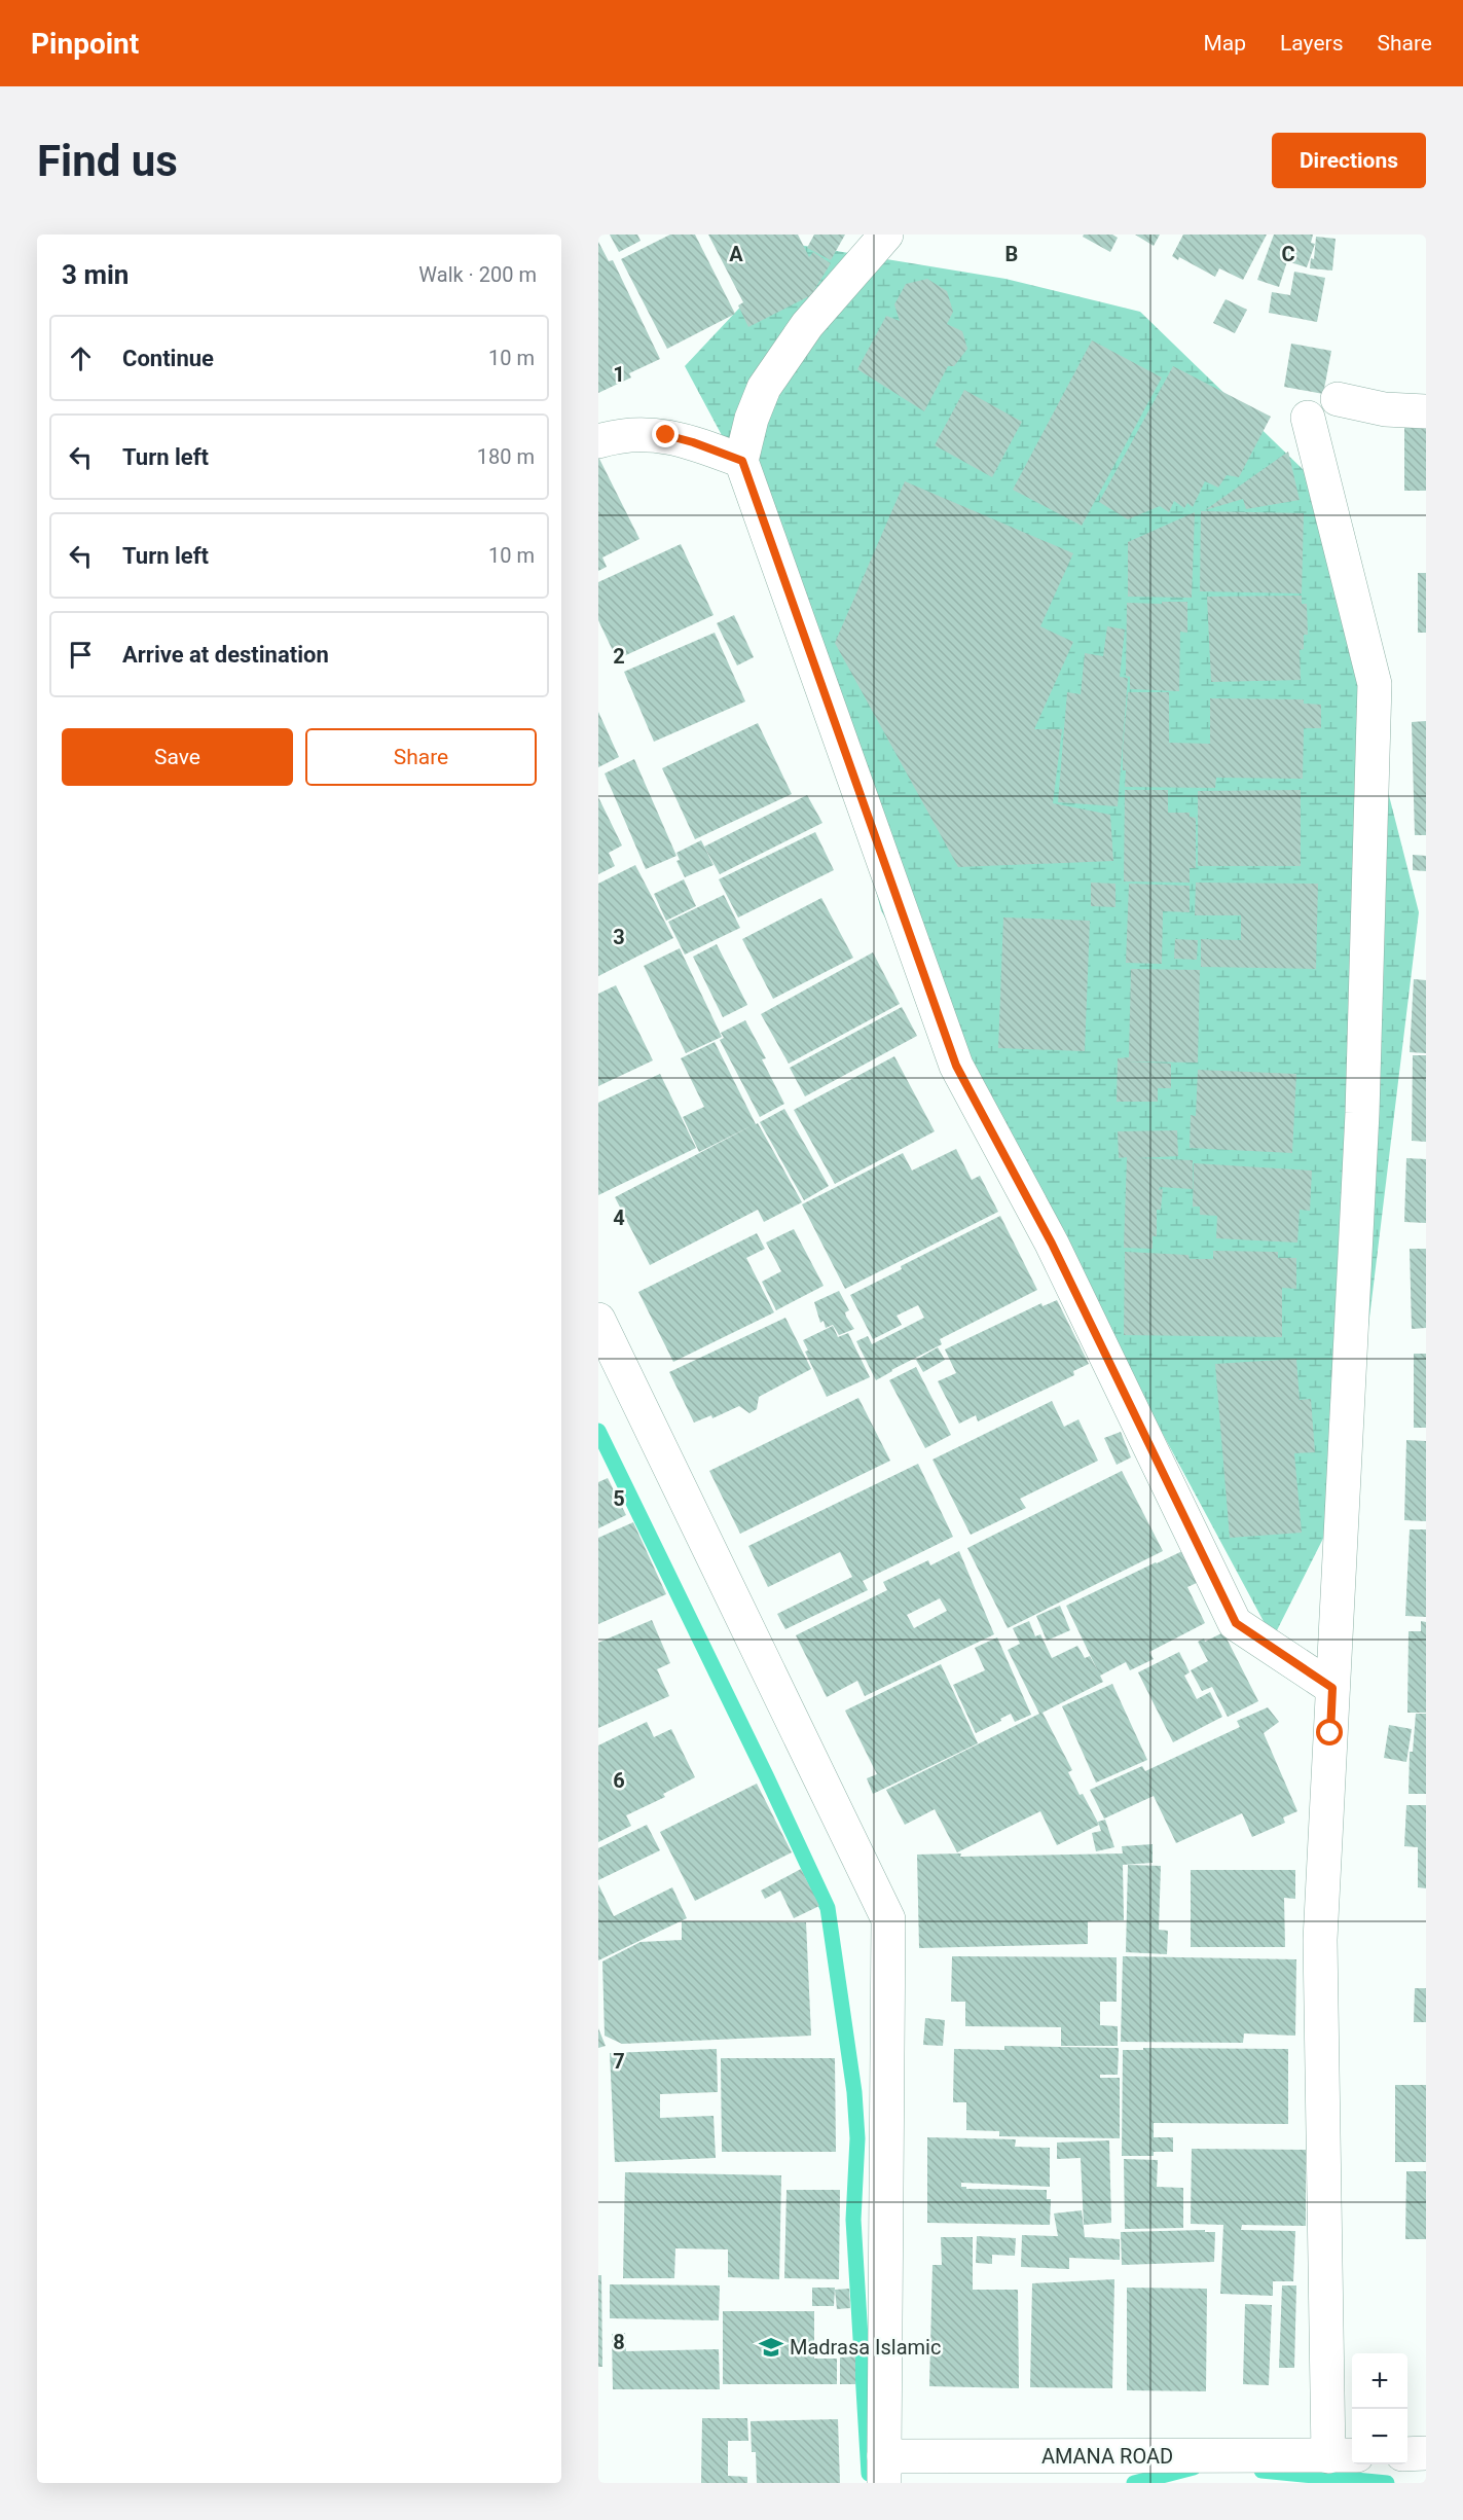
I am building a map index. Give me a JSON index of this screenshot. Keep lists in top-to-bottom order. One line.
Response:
{"streets":{"street":["AMANA ROAD"]},"places":{"school or university":["Madrasa Islamic"]},"page":{"header":"Pinpoint","nav":["Map","Layers","Share"],"buttons":["Directions",["Save","Share"]],"title":"Find us","heading":["3 min","Walk · 200 m"],"list":[["Continue","10 m"],["Turn left","180 m"],["Turn left","10 m"],"Arrive at destination"],"map_buttons":["+","−"]},"grid":{"columns":["A","B","C"],"rows":["1","2","3","4","5","6","7","8"]}}
